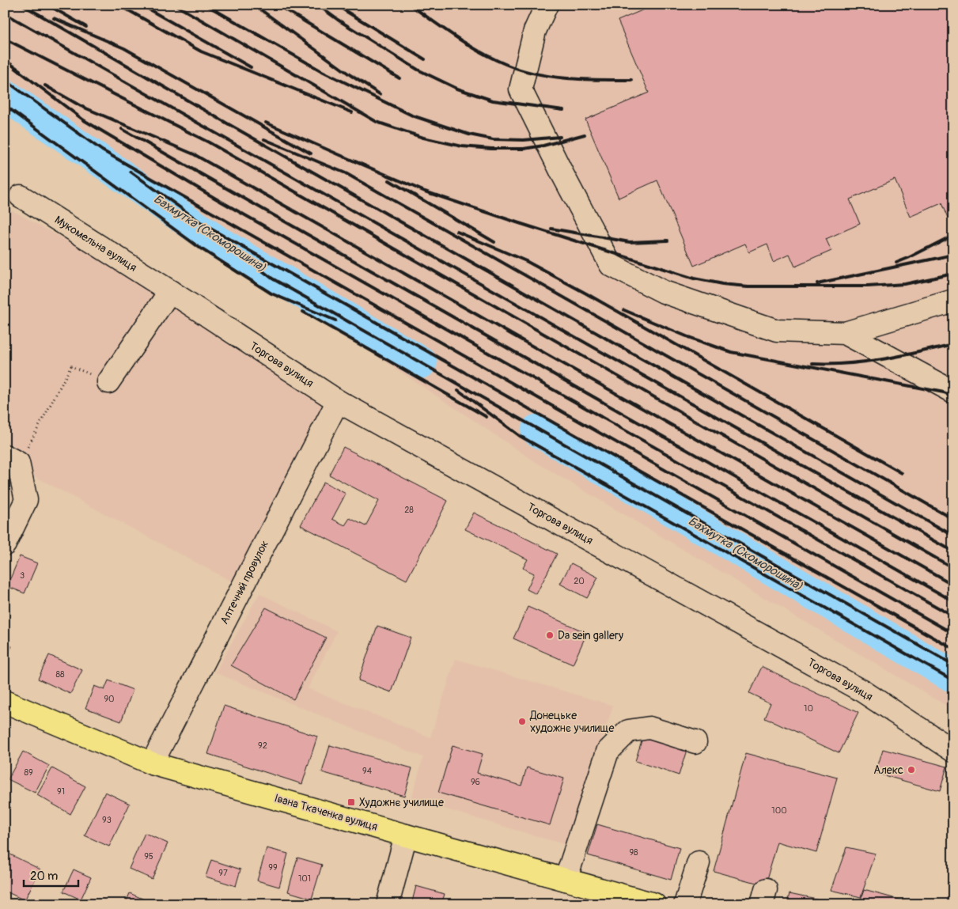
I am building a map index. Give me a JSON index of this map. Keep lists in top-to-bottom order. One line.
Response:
{"streets":{"main road":["Івана Ткаченка вулиця"],"street":["Мукомельна вулиця","Торгова вулиця","Аптечний провулок"]},"crossings":[["Мукомельна вулиця","Торгова вулиця"],["Торгова вулиця","Аптечний провулок"],["Аптечний провулок","Івана Ткаченка вулиця"]],"water":["Бахмутка (Скоморошина)"],"places":{"other":["Da sein gallery","Донецьке художнє училище","Алекс"],"transit":["Художнє училище"]},"house_numbers":["28","3","20","88","90","10","92","94","89","96","91","100","93","98","95","99","97","101"],"scale_bar":"20 m"}
